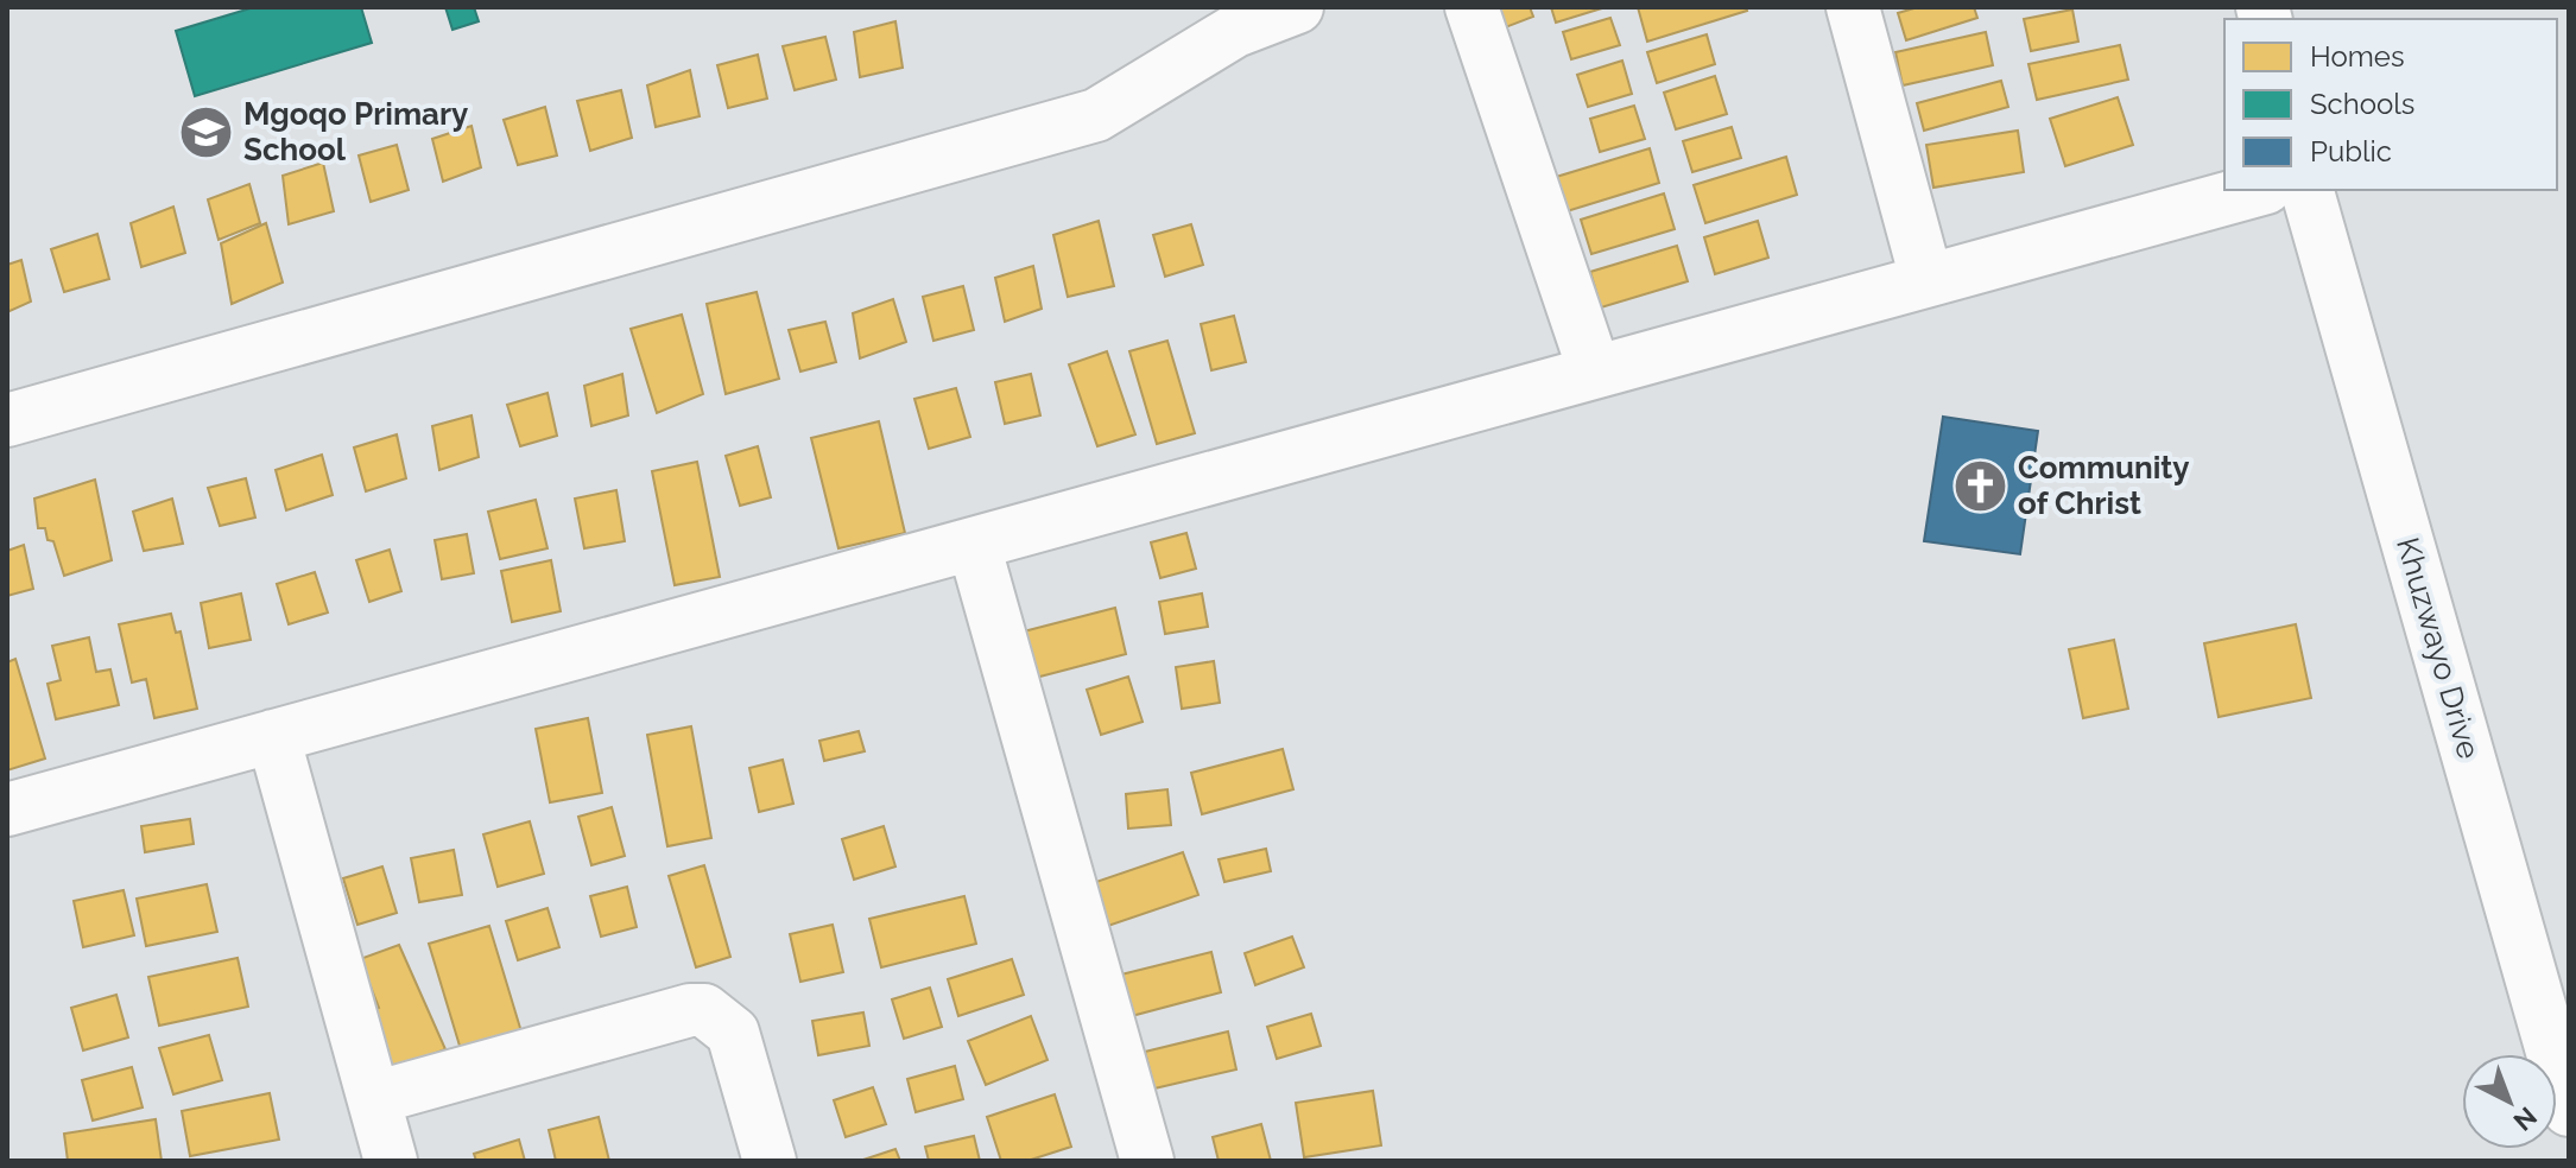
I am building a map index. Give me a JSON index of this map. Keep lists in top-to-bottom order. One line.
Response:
{"streets":{"street":["Khuzwayo Drive"]},"places":{"school or university":["Mgoqo Primary School"],"church":["Community of Christ"]},"legend":["Homes","Schools","Public"],"north":"bottom right"}
